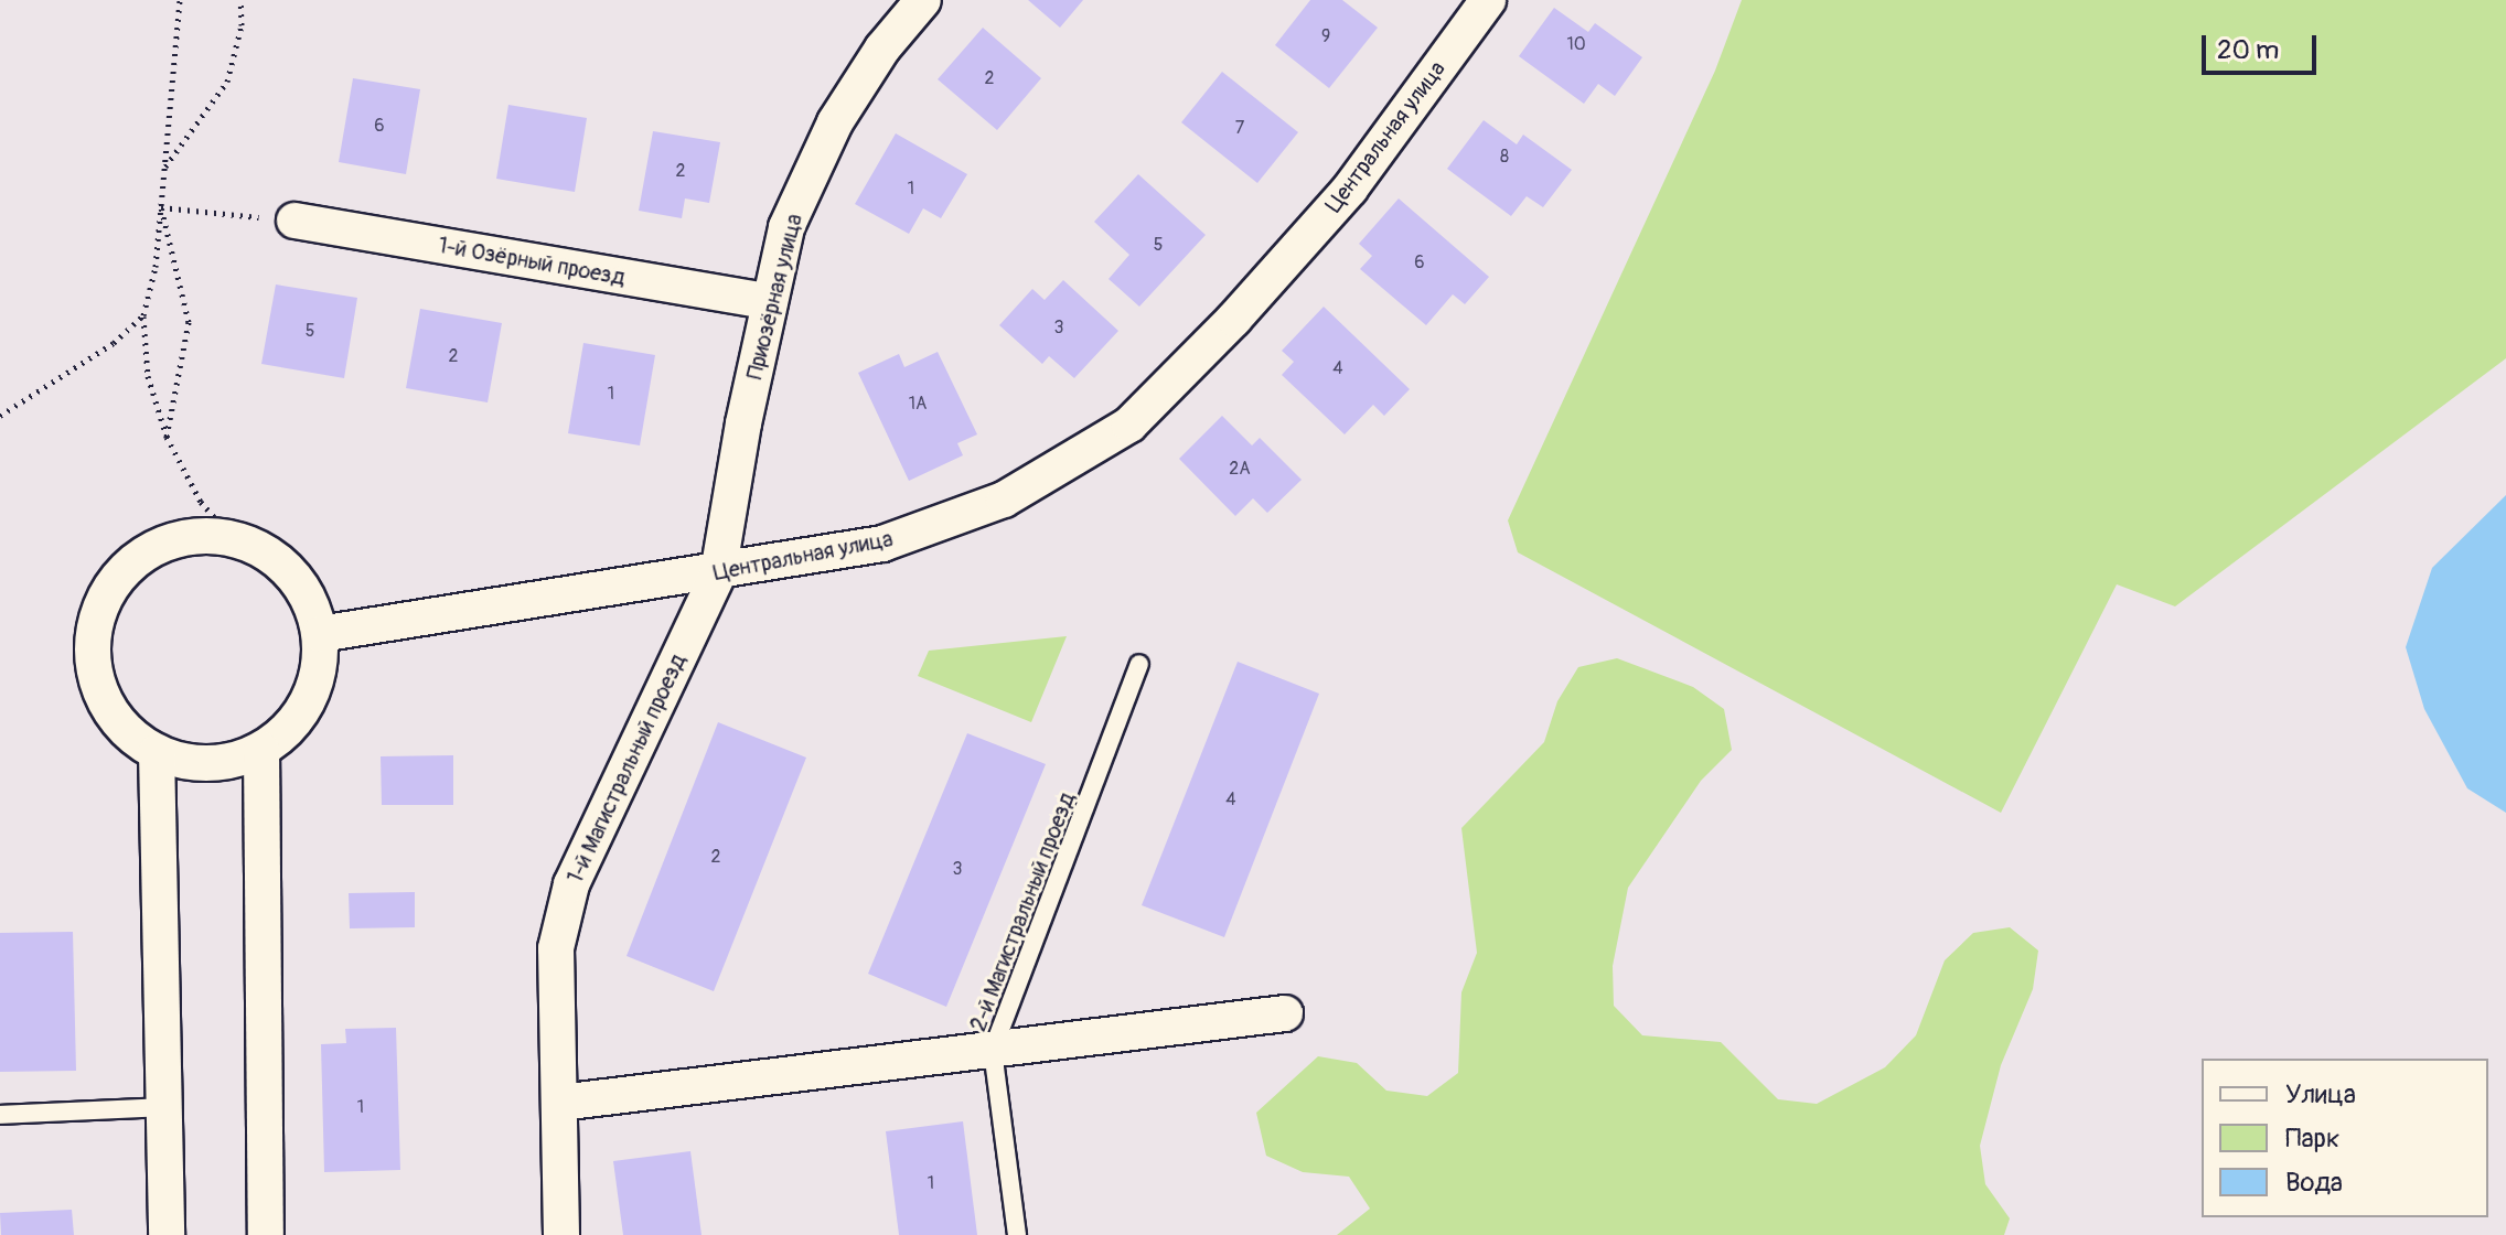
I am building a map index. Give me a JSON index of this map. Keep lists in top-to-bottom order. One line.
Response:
{"streets":{"street":["Центральная улица","1-й Озёрный проезд","Приозёрная улица","1-й Магистральный проезд"],"lane":["2-й Магистральный проезд"]},"crossings":[["Центральная улица","Приозёрная улица"],["Центральная улица","1-й Магистральный проезд"],["1-й Озёрный проезд","Приозёрная улица"],["Приозёрная улица","1-й Магистральный проезд"]],"house_numbers":["9","10","2","6","7","8","2","1","5","6","3","5","2","4","1","1А","2А","4","2","3","1","1"],"legend":["Улица","Парк","Вода"],"scale_bar":"20 m"}
